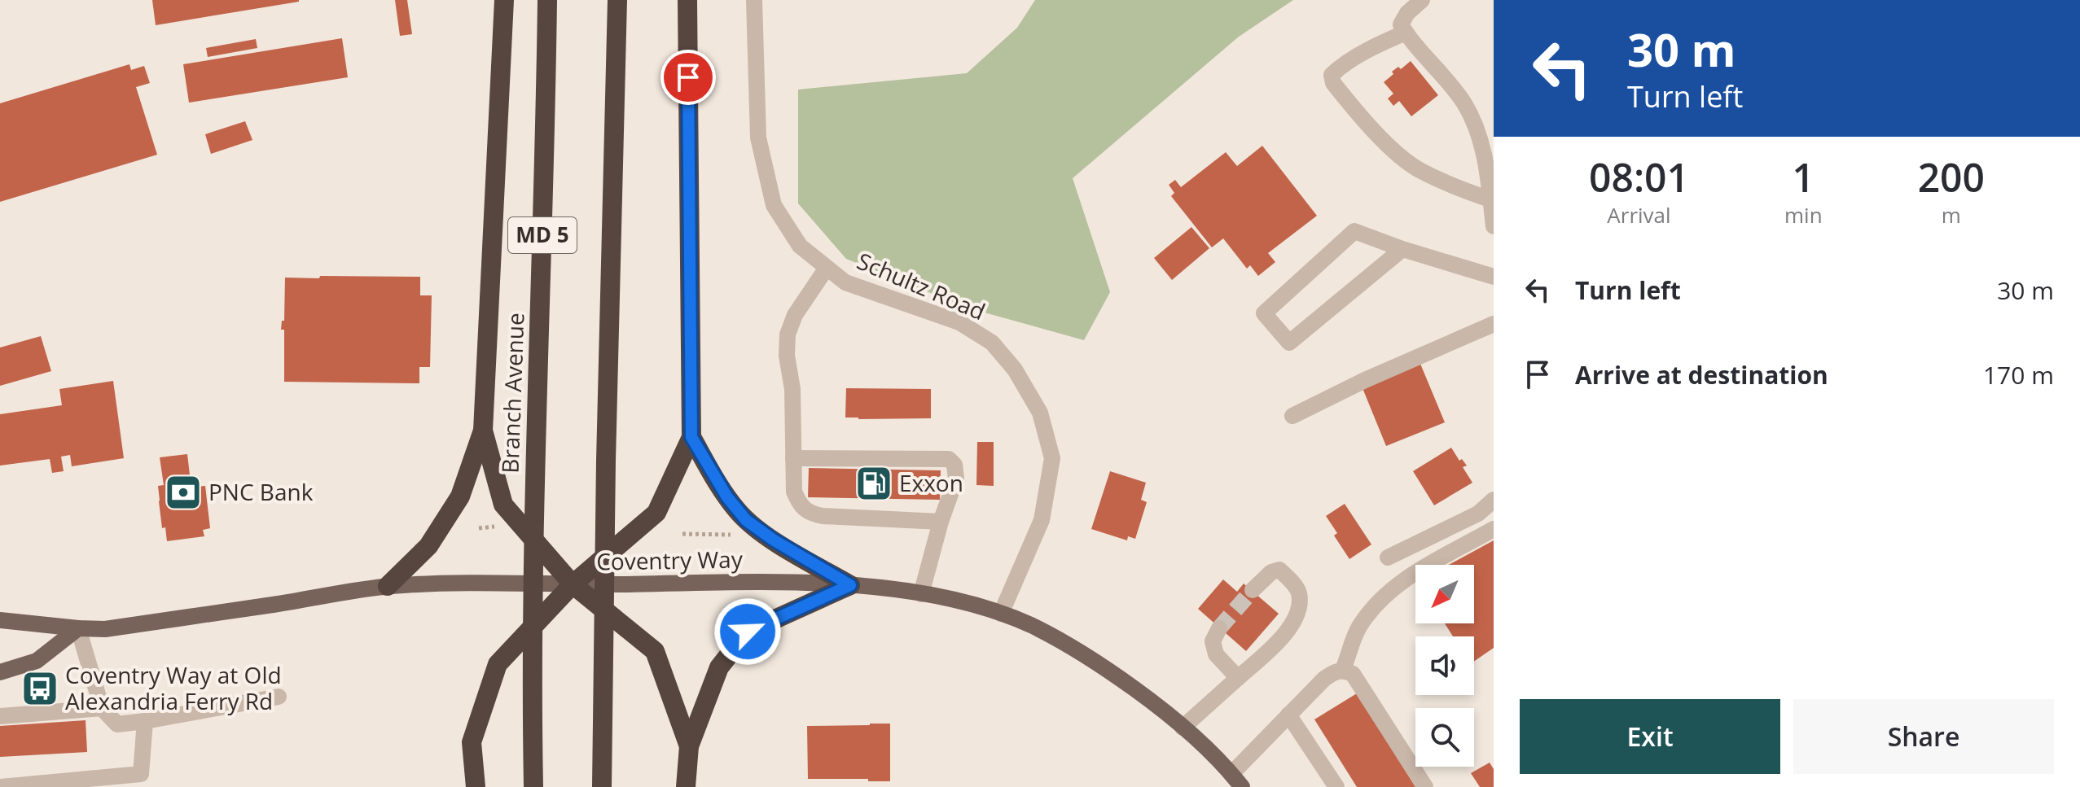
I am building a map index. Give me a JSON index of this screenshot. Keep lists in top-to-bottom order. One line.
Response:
{"streets":{"highway":["MD 5","Branch Avenue"],"main road":["Coventry Way"],"street":["Schultz Road"]},"crossings":[["Schultz Road","Coventry Way"]],"places":{"fuel station":["Exxon"],"bank":["PNC Bank"],"bus stop":["Coventry Way at Old Alexandria Ferry Rd"]},"north":"bottom left","page":{"turn":["30 m","Turn left"],"eta":["08:01","Arrival","1","min","200","m"],"list":[{"name":"Turn left","value":"30 m"},{"name":"Arrive at destination","value":"170 m"}],"buttons":["Exit","Share"]}}
